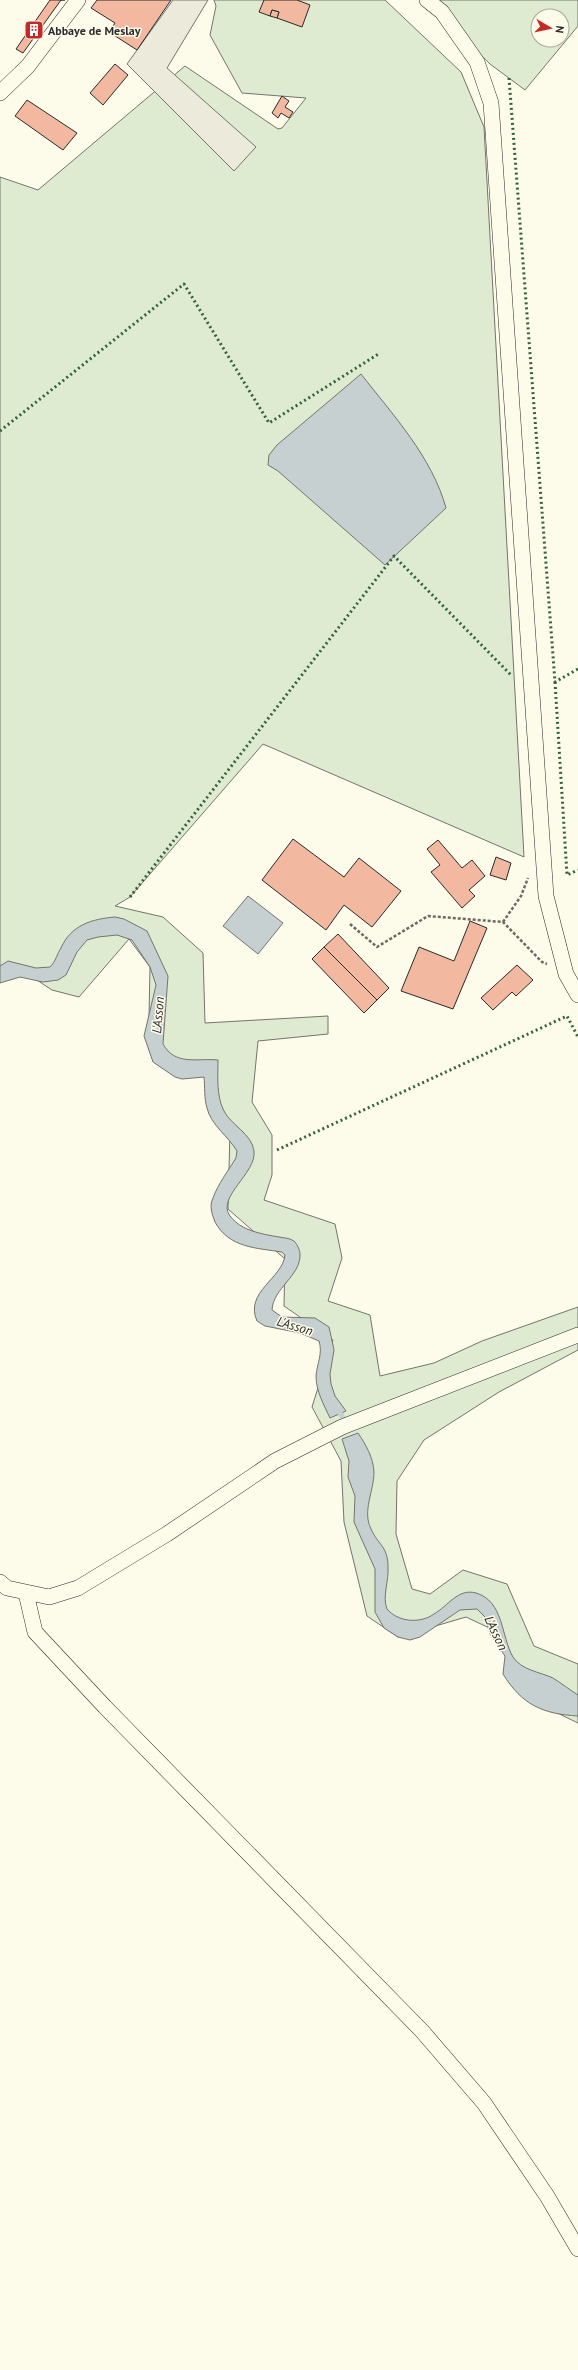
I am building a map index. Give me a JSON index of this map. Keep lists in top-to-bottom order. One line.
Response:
{"water":["L'Asson"],"places":{"building":["Abbaye de Meslay"]},"north":"right"}
